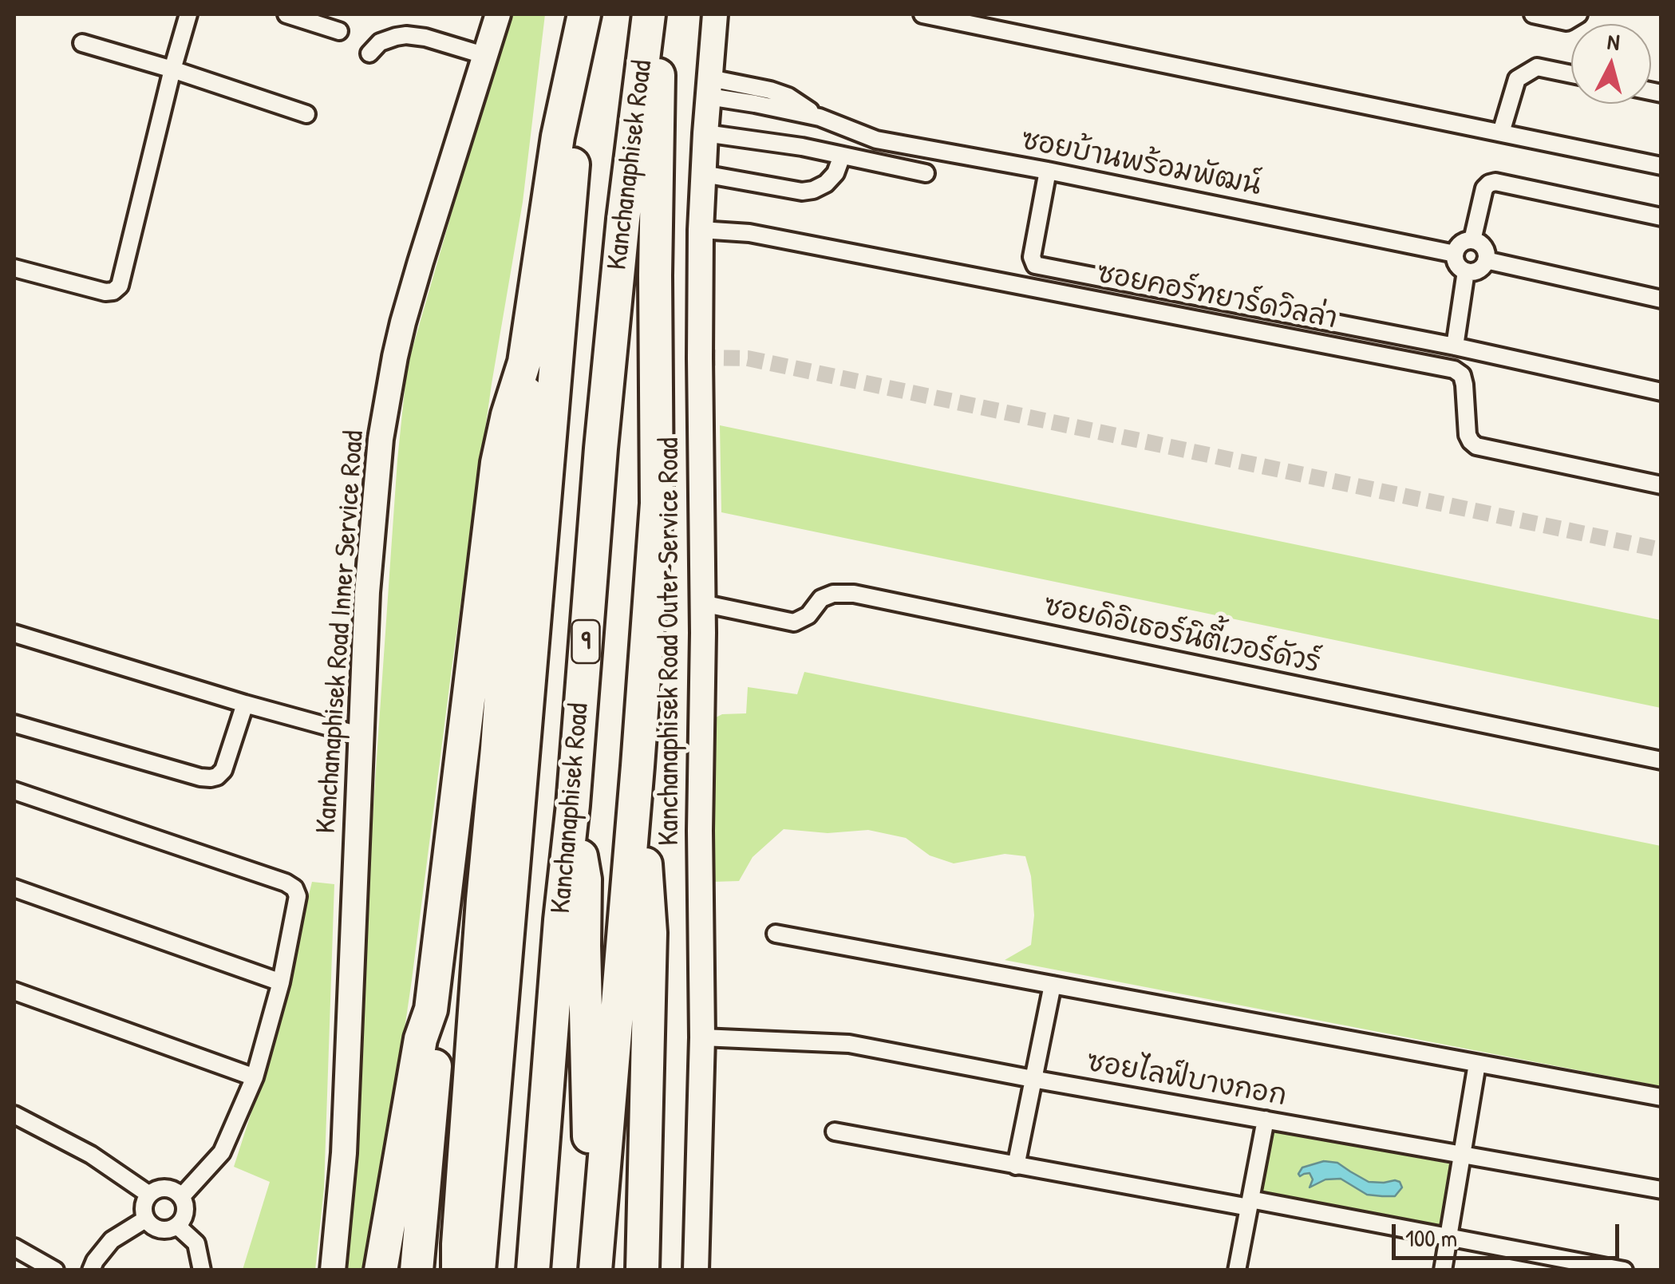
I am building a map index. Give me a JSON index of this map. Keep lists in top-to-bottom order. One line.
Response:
{"streets":{"highway":["Kanchanaphisek Road","9"],"main road":["Kanchanaphisek Road Inner Service Road","Kanchanaphisek Road Outer Service Road"],"street":["ซอยบ้านพร้อมพัฒน์","ซอยคอร์ทยาร์ดวิลล่า","ซอยดิอิเธอร์นิตี้เวอร์ดัวร์","ซอยไลฟ์บางกอก"]},"crossings":[["ซอยบ้านพร้อมพัฒน์","Kanchanaphisek Road Outer Service Road"],["ซอยคอร์ทยาร์ดวิลล่า","Kanchanaphisek Road Outer Service Road"],["ซอยดิอิเธอร์นิตี้เวอร์ดัวร์","Kanchanaphisek Road Outer Service Road"],["Kanchanaphisek Road Outer Service Road","ซอยไลฟ์บางกอก"]],"scale_bar":"100 m","north":"top"}
